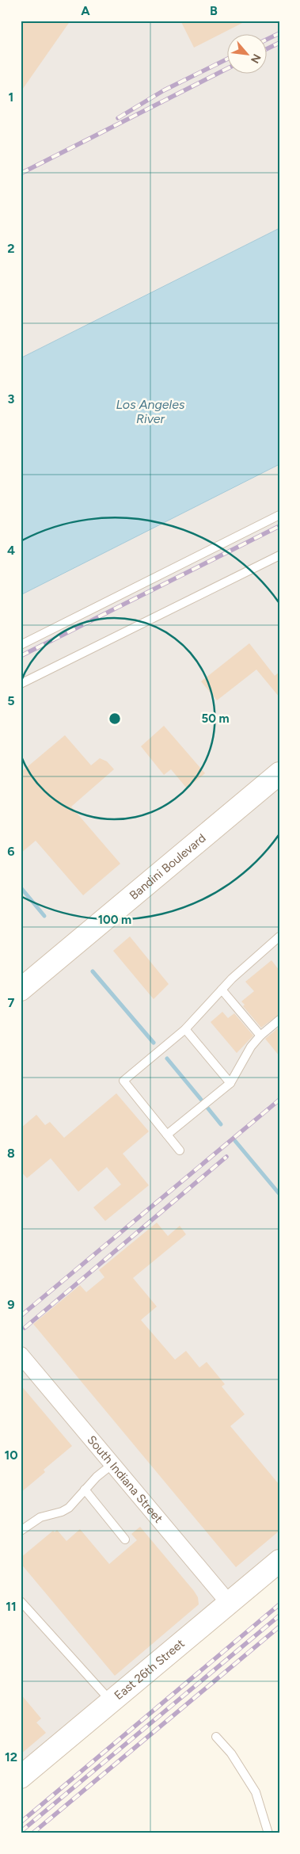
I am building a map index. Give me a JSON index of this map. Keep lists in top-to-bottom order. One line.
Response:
{"streets":{"street":["Bandini Boulevard","South Indiana Street","East 26th Street"]},"crossings":[["South Indiana Street","East 26th Street"]],"water":["Los Angeles River"],"north":"bottom right","grid":{"columns":["A","B"],"rows":["1","2","3","4","5","6","7","8","9","10","11","12"]},"rings":["50 m","100 m"]}
